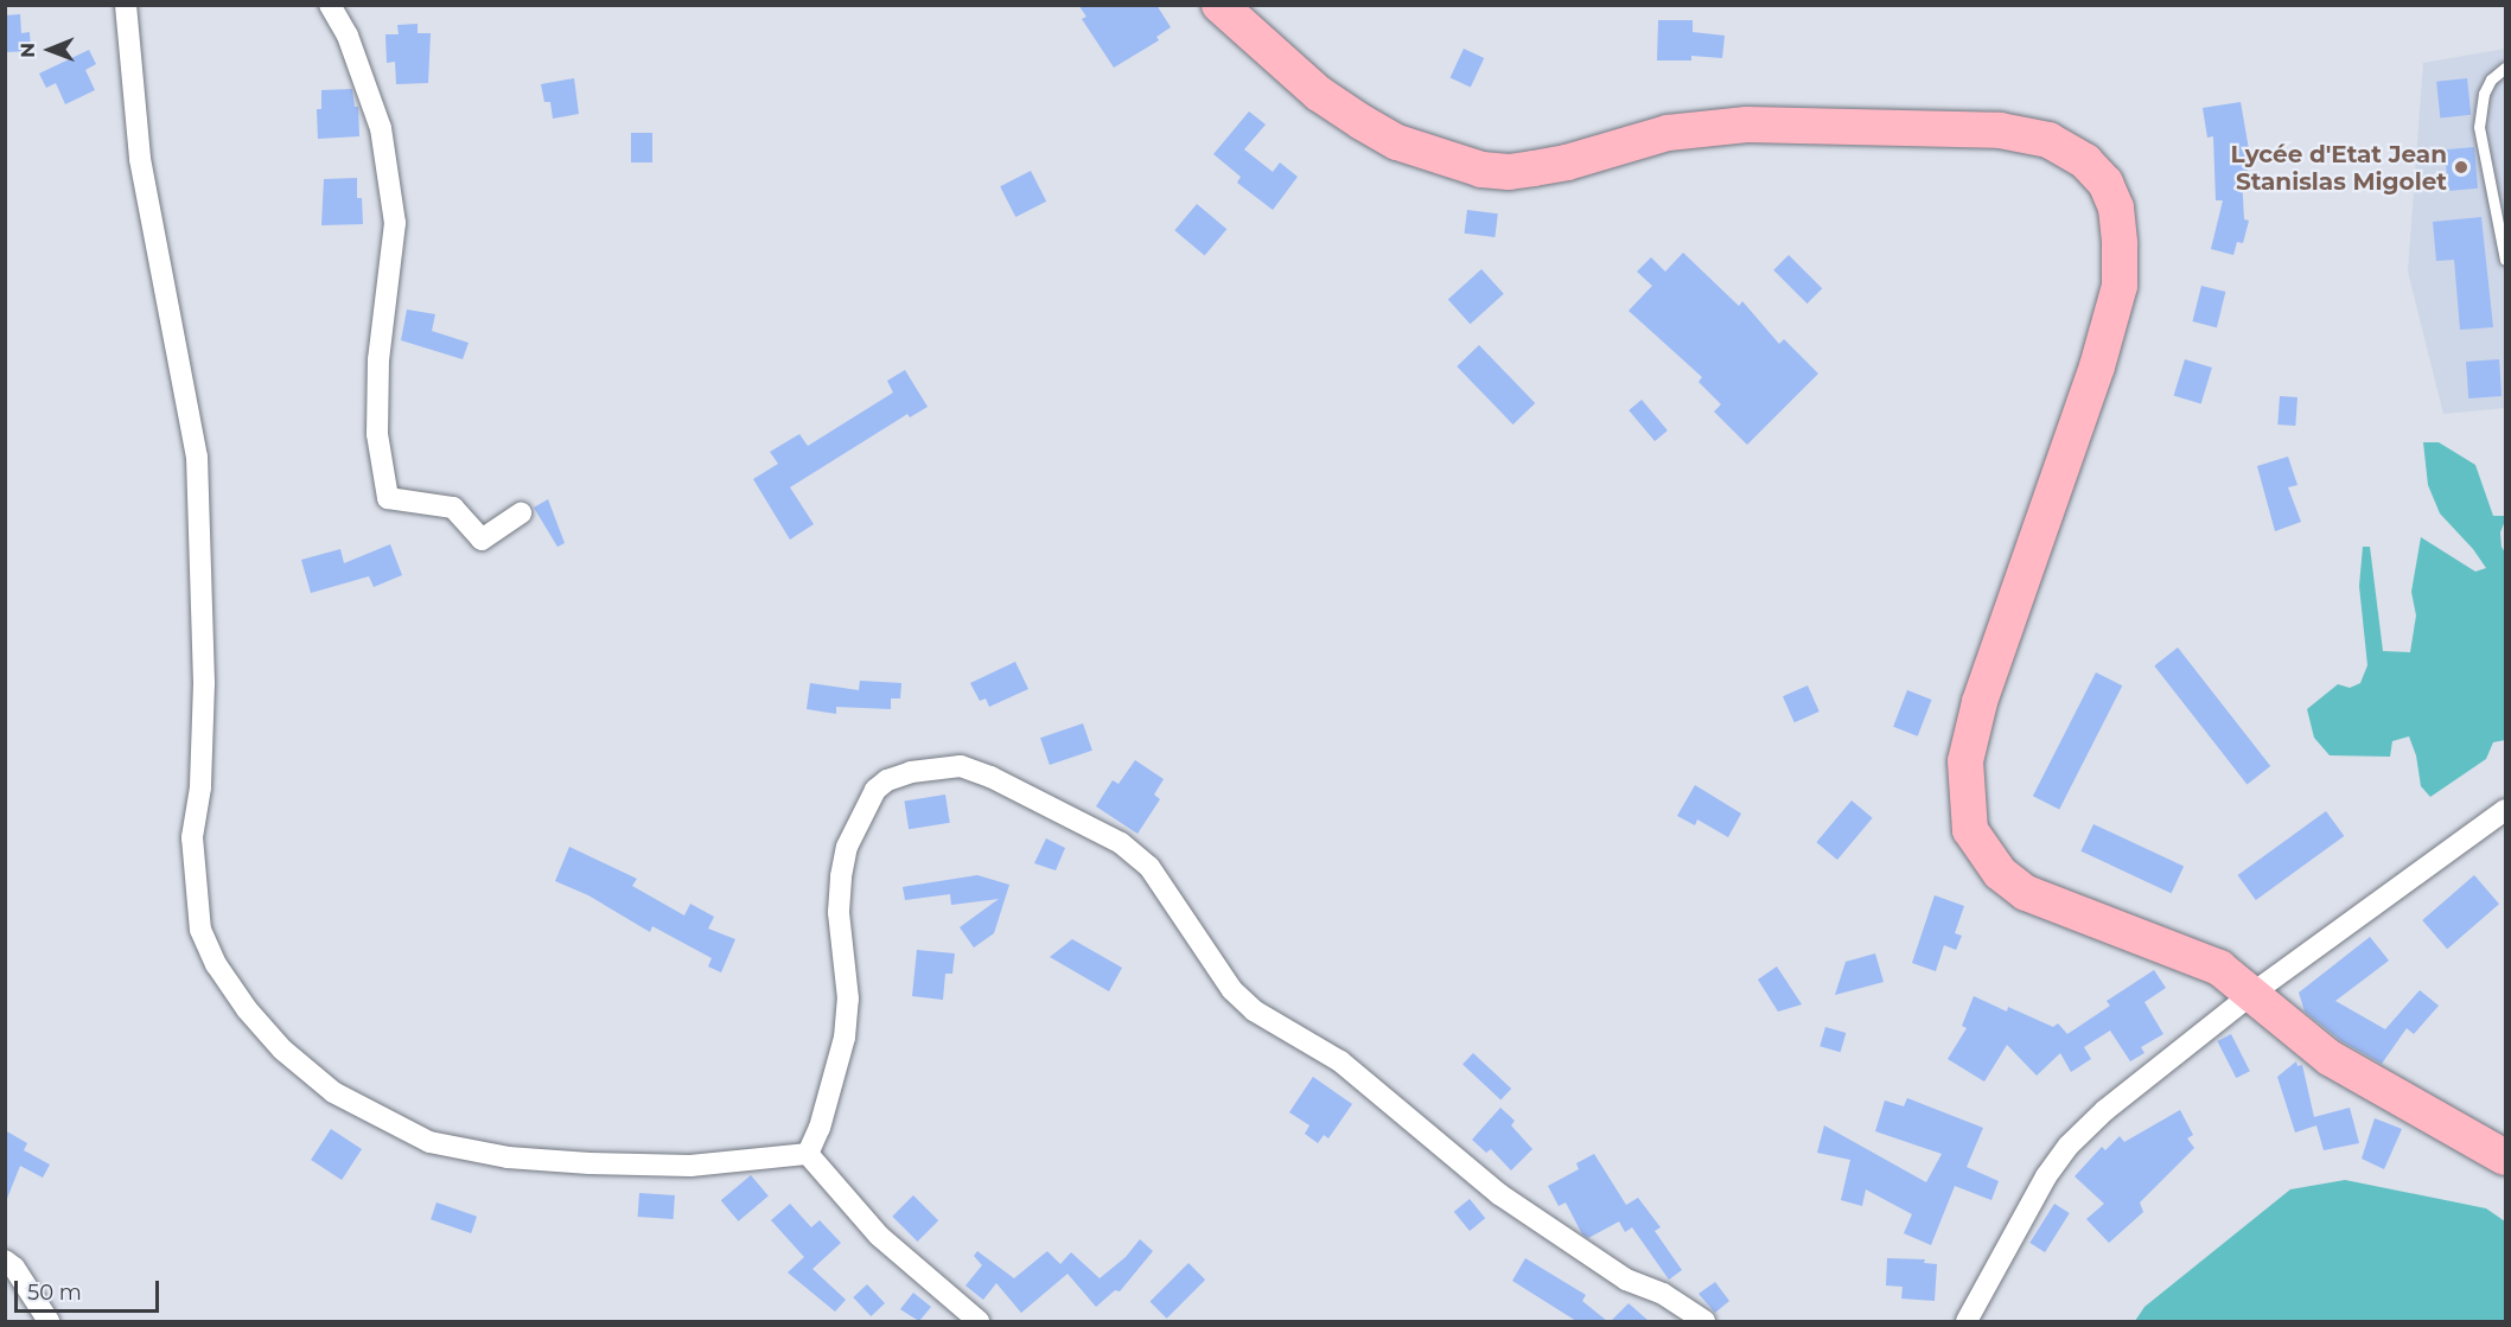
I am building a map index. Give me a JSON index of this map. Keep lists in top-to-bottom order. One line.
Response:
{"places":["Lycée d'Etat Jean Stanislas Migolet"],"scale_bar":"50 m","north":"left"}
